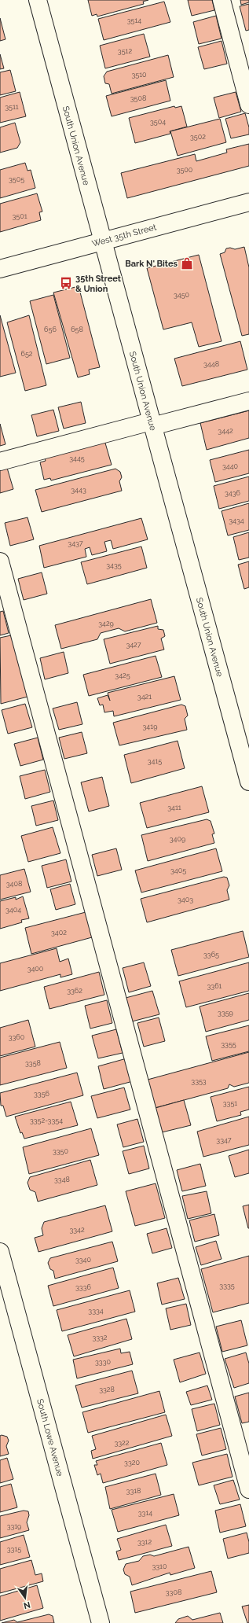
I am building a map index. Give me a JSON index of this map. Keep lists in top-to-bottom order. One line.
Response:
{"streets":{"street":["South Union Avenue","West 35th Street","South Lowe Avenue"]},"crossings":[["South Union Avenue","West 35th Street"]],"places":{"shop":["Bark N' Bites"],"bus stop":["35th Street & Union"]},"house_numbers":["3514","3512","3510","3508","3511","3504","3502","3500","3505","3501","3450","656","658","652","3448","3442","3445","3440","3443","3436","3434","3437","3435","3429","3427","3425","3421","3419","3415","3411","3409","3405","3408","3403","3404","3402","3365","3400","3361","3362","3359","3360","3355","3358","3353","3356","3351","3352-3354","3347","3350","3348","3342","3340","3335","3336","3334","3332","3330","3328","3322","3320","3318","3314","3319","3312","3315","3310","3308"],"north":"bottom"}
